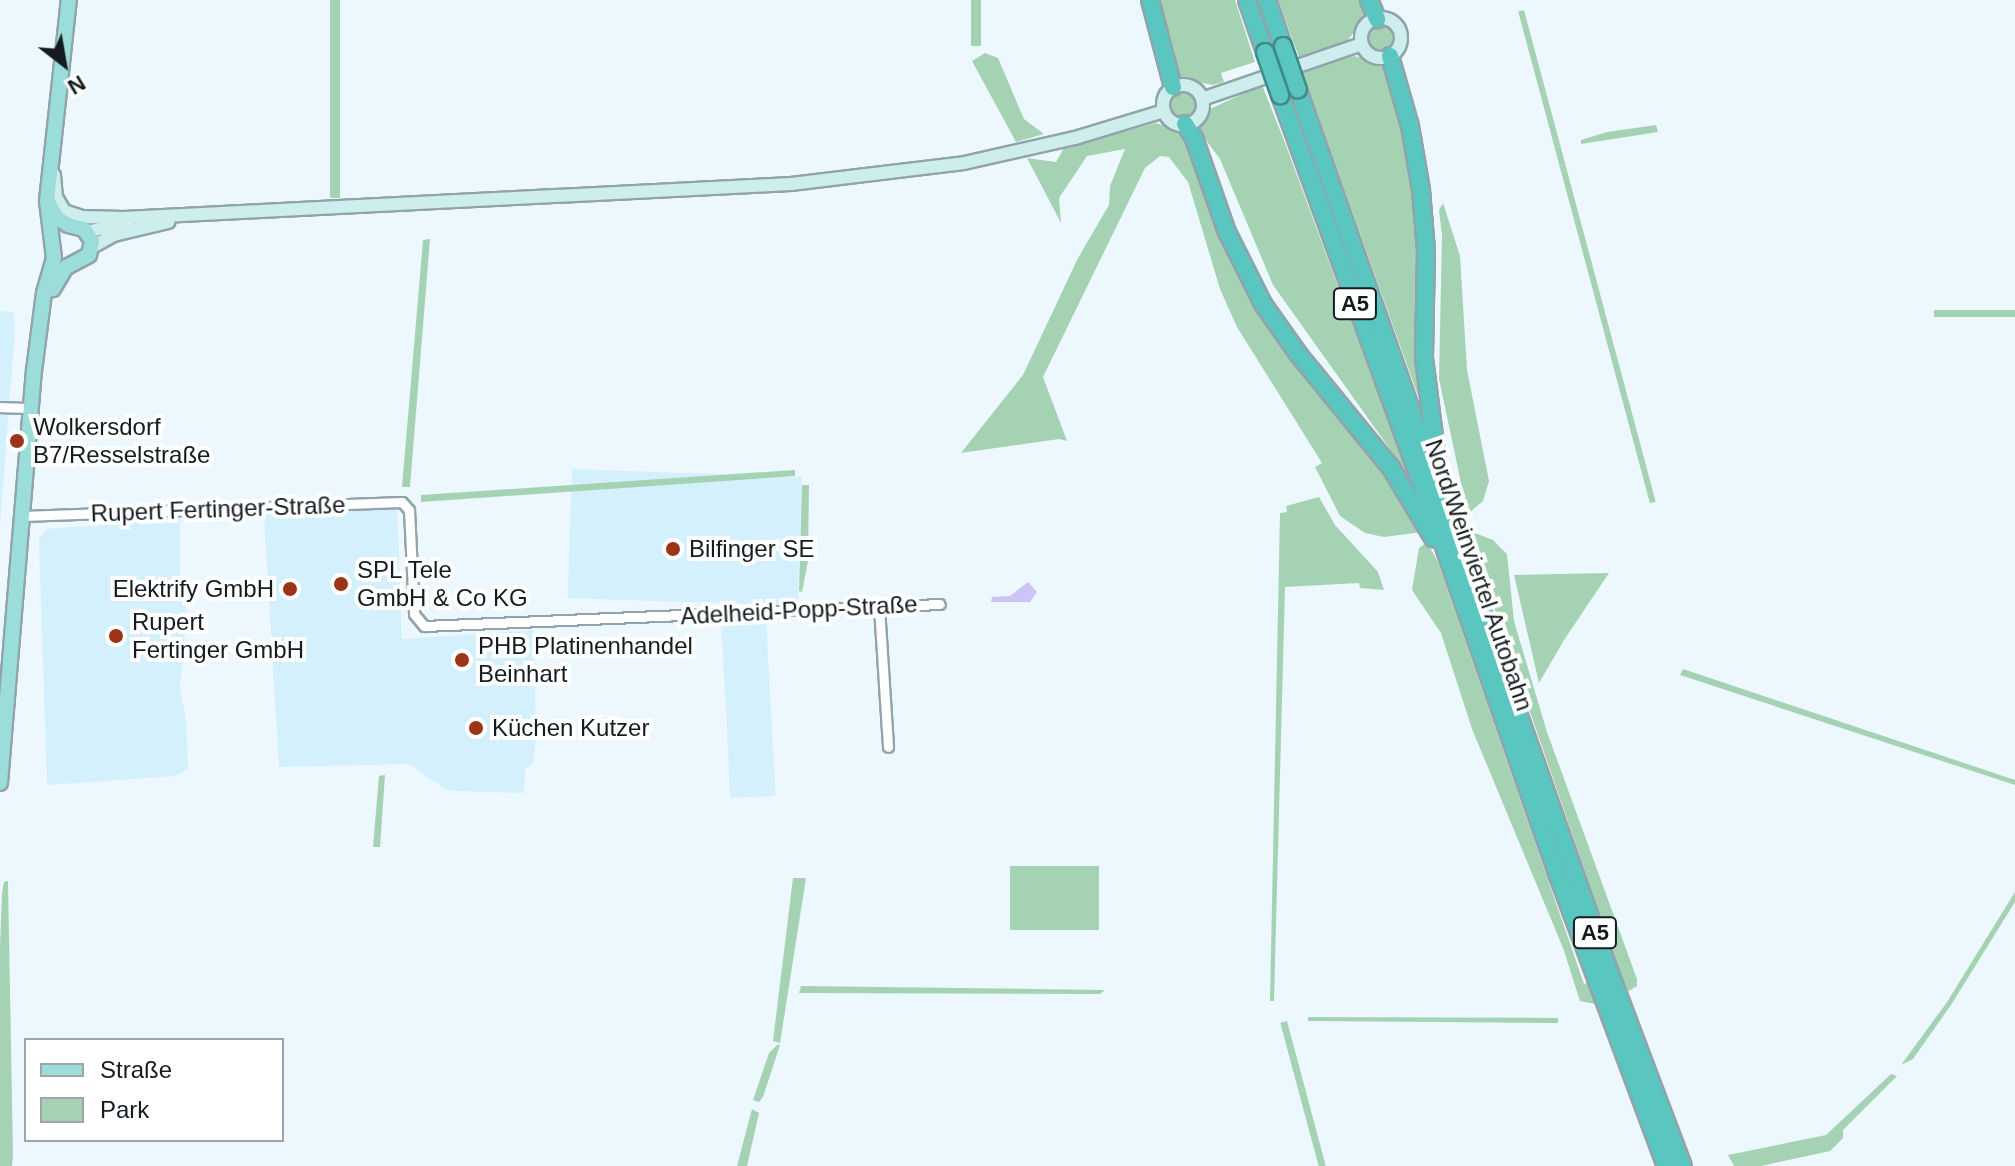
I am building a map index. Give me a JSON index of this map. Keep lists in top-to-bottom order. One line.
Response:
{"streets":{"highway":["A5","Nord/Weinviertel Autobahn"],"street":["Rupert Fertinger-Straße","Adelheid-Popp-Straße"]},"crossings":[["Rupert Fertinger-Straße","Adelheid-Popp-Straße"]],"places":["Wolkersdorf B7/Resselstraße","Bilfinger SE","SPL Tele GmbH & Co KG","Elektrify GmbH","Rupert Fertinger GmbH","PHB Platinenhandel Beinhart","Küchen Kutzer"],"legend":["Straße","Park"],"north":"bottom right"}
